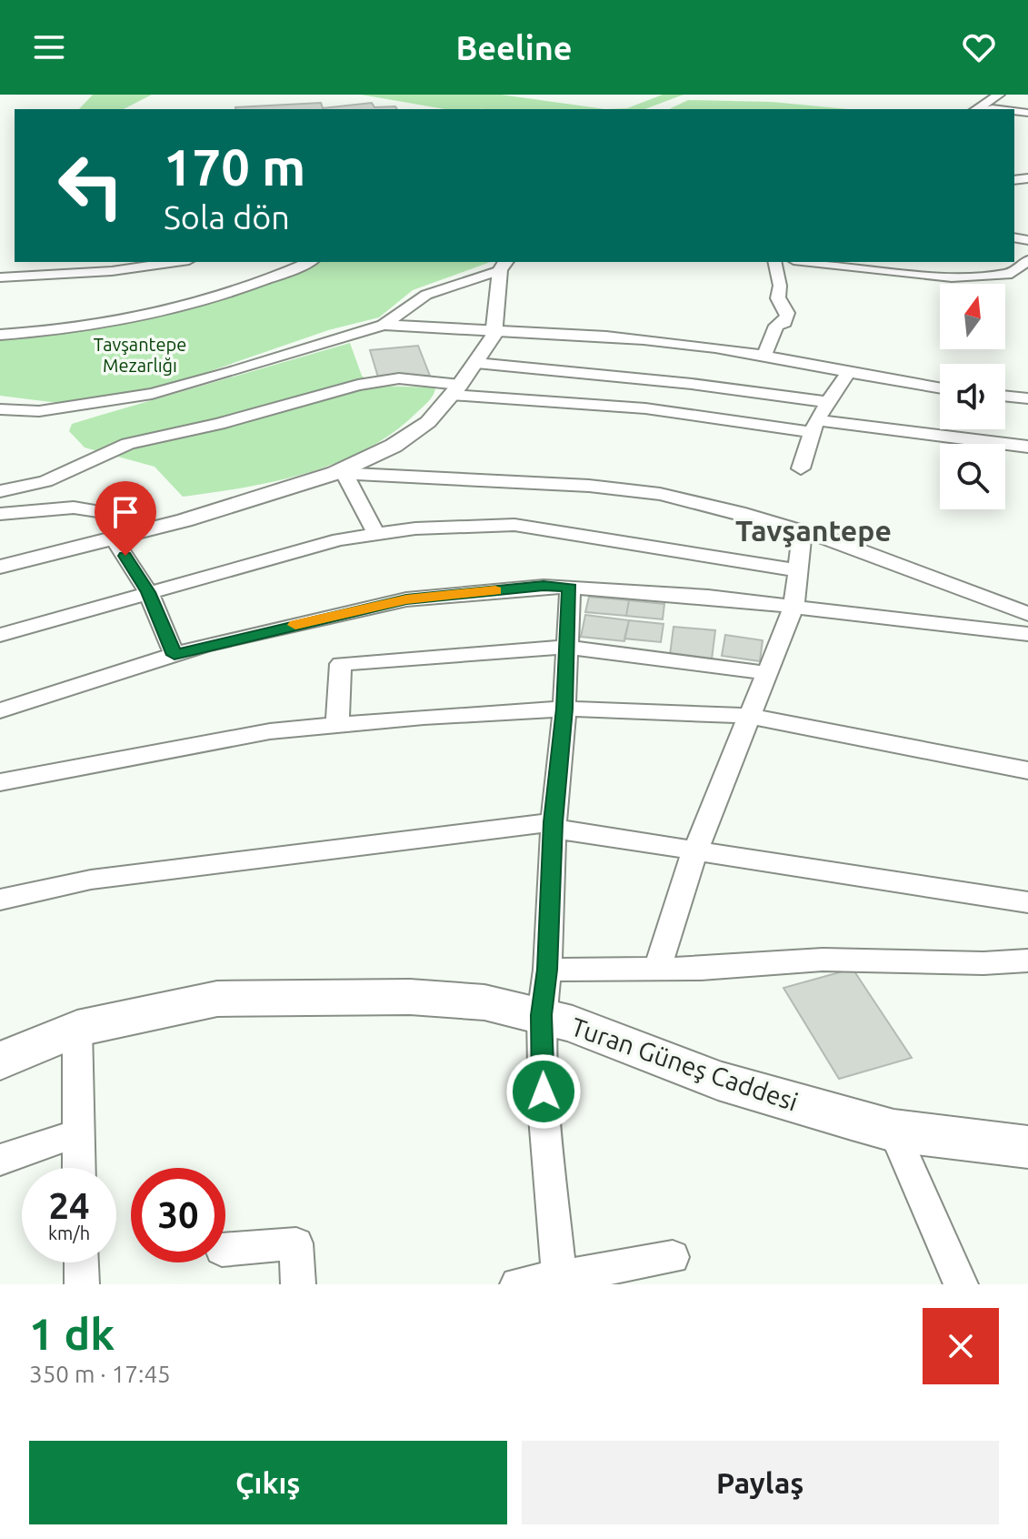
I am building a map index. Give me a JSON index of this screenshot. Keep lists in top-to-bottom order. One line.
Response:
{"streets":{"main road":["Turan Güneş Caddesi"]},"districts":["Tavşantepe"],"parks":["Tavşantepe Mezarlığı"],"north":"top","page":{"header":"Beeline","turn":["170 m","Sola dön"],"speed":"24 km/h","limit":"30","heading":["1 dk","350 m · 17:45"],"buttons":["Çıkış","Paylaş"]}}
